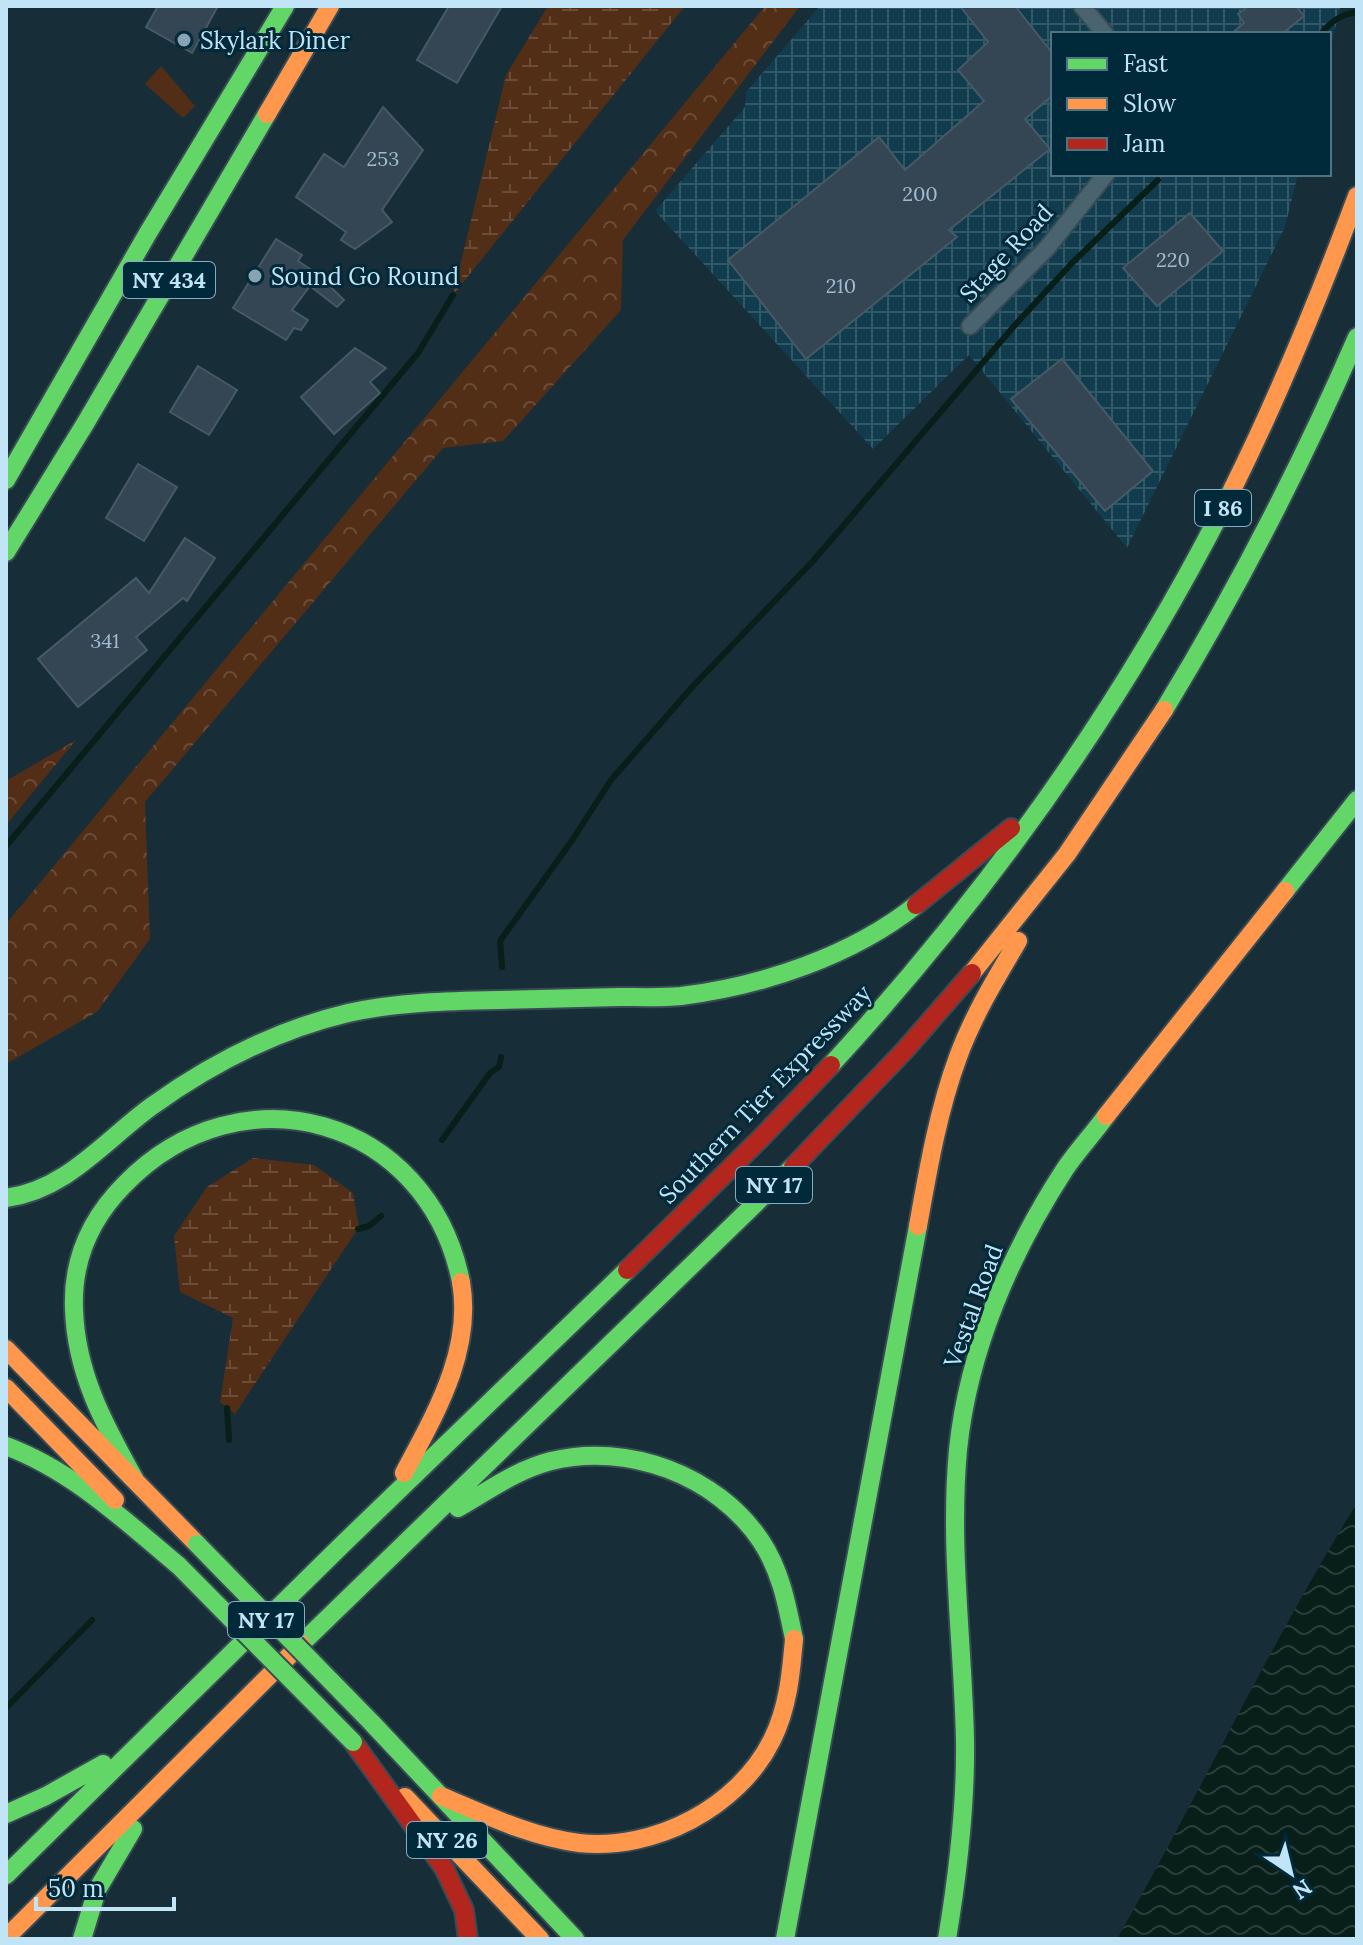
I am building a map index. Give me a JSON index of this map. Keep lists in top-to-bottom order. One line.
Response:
{"streets":{"main road":["NY 434","I 86","Southern Tier Expressway","NY 17","Vestal Road","NY 26"],"street":["Stage Road"]},"crossings":[["I 86","NY 17"]],"places":["Skylark Diner","Sound Go Round"],"house_numbers":["253","200","220","210","341"],"legend":["Fast","Slow","Jam"],"scale_bar":"50 m","north":"bottom right"}
